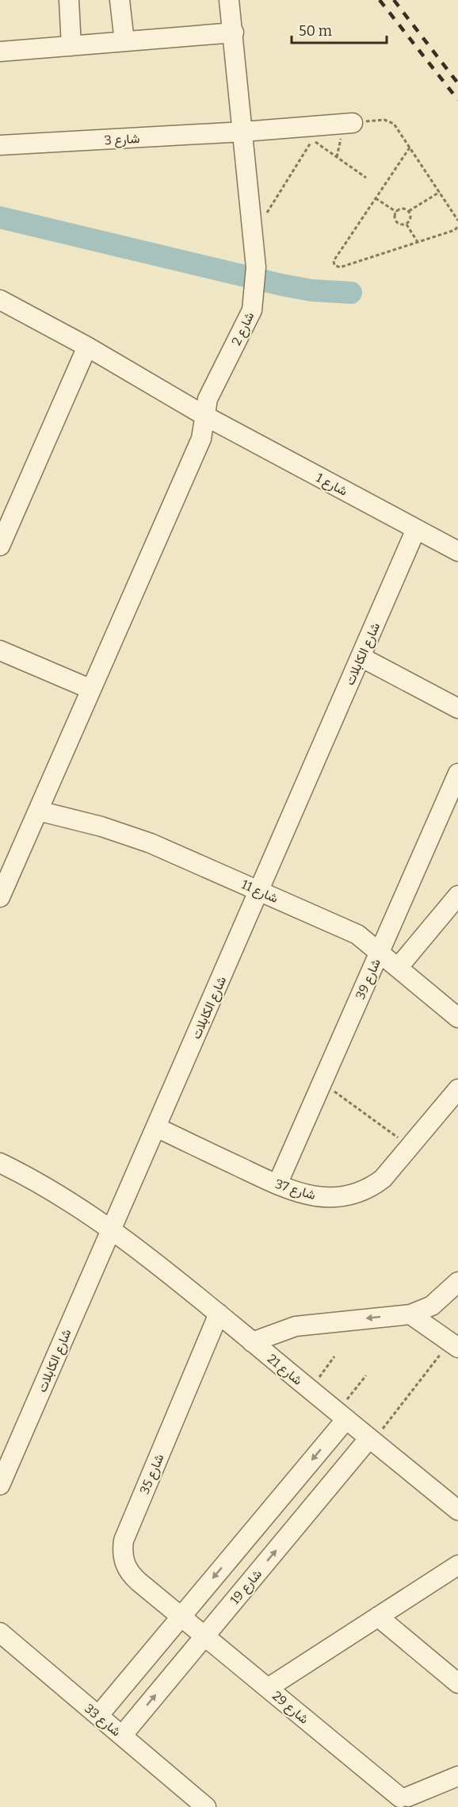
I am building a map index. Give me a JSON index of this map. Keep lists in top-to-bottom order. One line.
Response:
{"streets":{"street":["شارع 3","شارع 2","شارع 1","شارع الكابلات","شارع 11","شارع 39","شارع 37","شارع 21","شارع 35","شارع 19","شارع 29","شارع 33"]},"crossings":[["شارع 3","شارع 2"],["شارع 2","شارع 1"],["شارع 1","شارع الكابلات"],["شارع الكابلات","شارع 11"],["شارع الكابلات","شارع 37"],["شارع الكابلات","شارع 21"],["شارع 11","شارع 39"],["شارع 39","شارع 37"],["شارع 21","شارع 35"],["شارع 21","شارع 19"],["شارع 35","شارع 29"],["شارع 19","شارع 29"],["شارع 19","شارع 33"]],"scale_bar":"50 m"}
